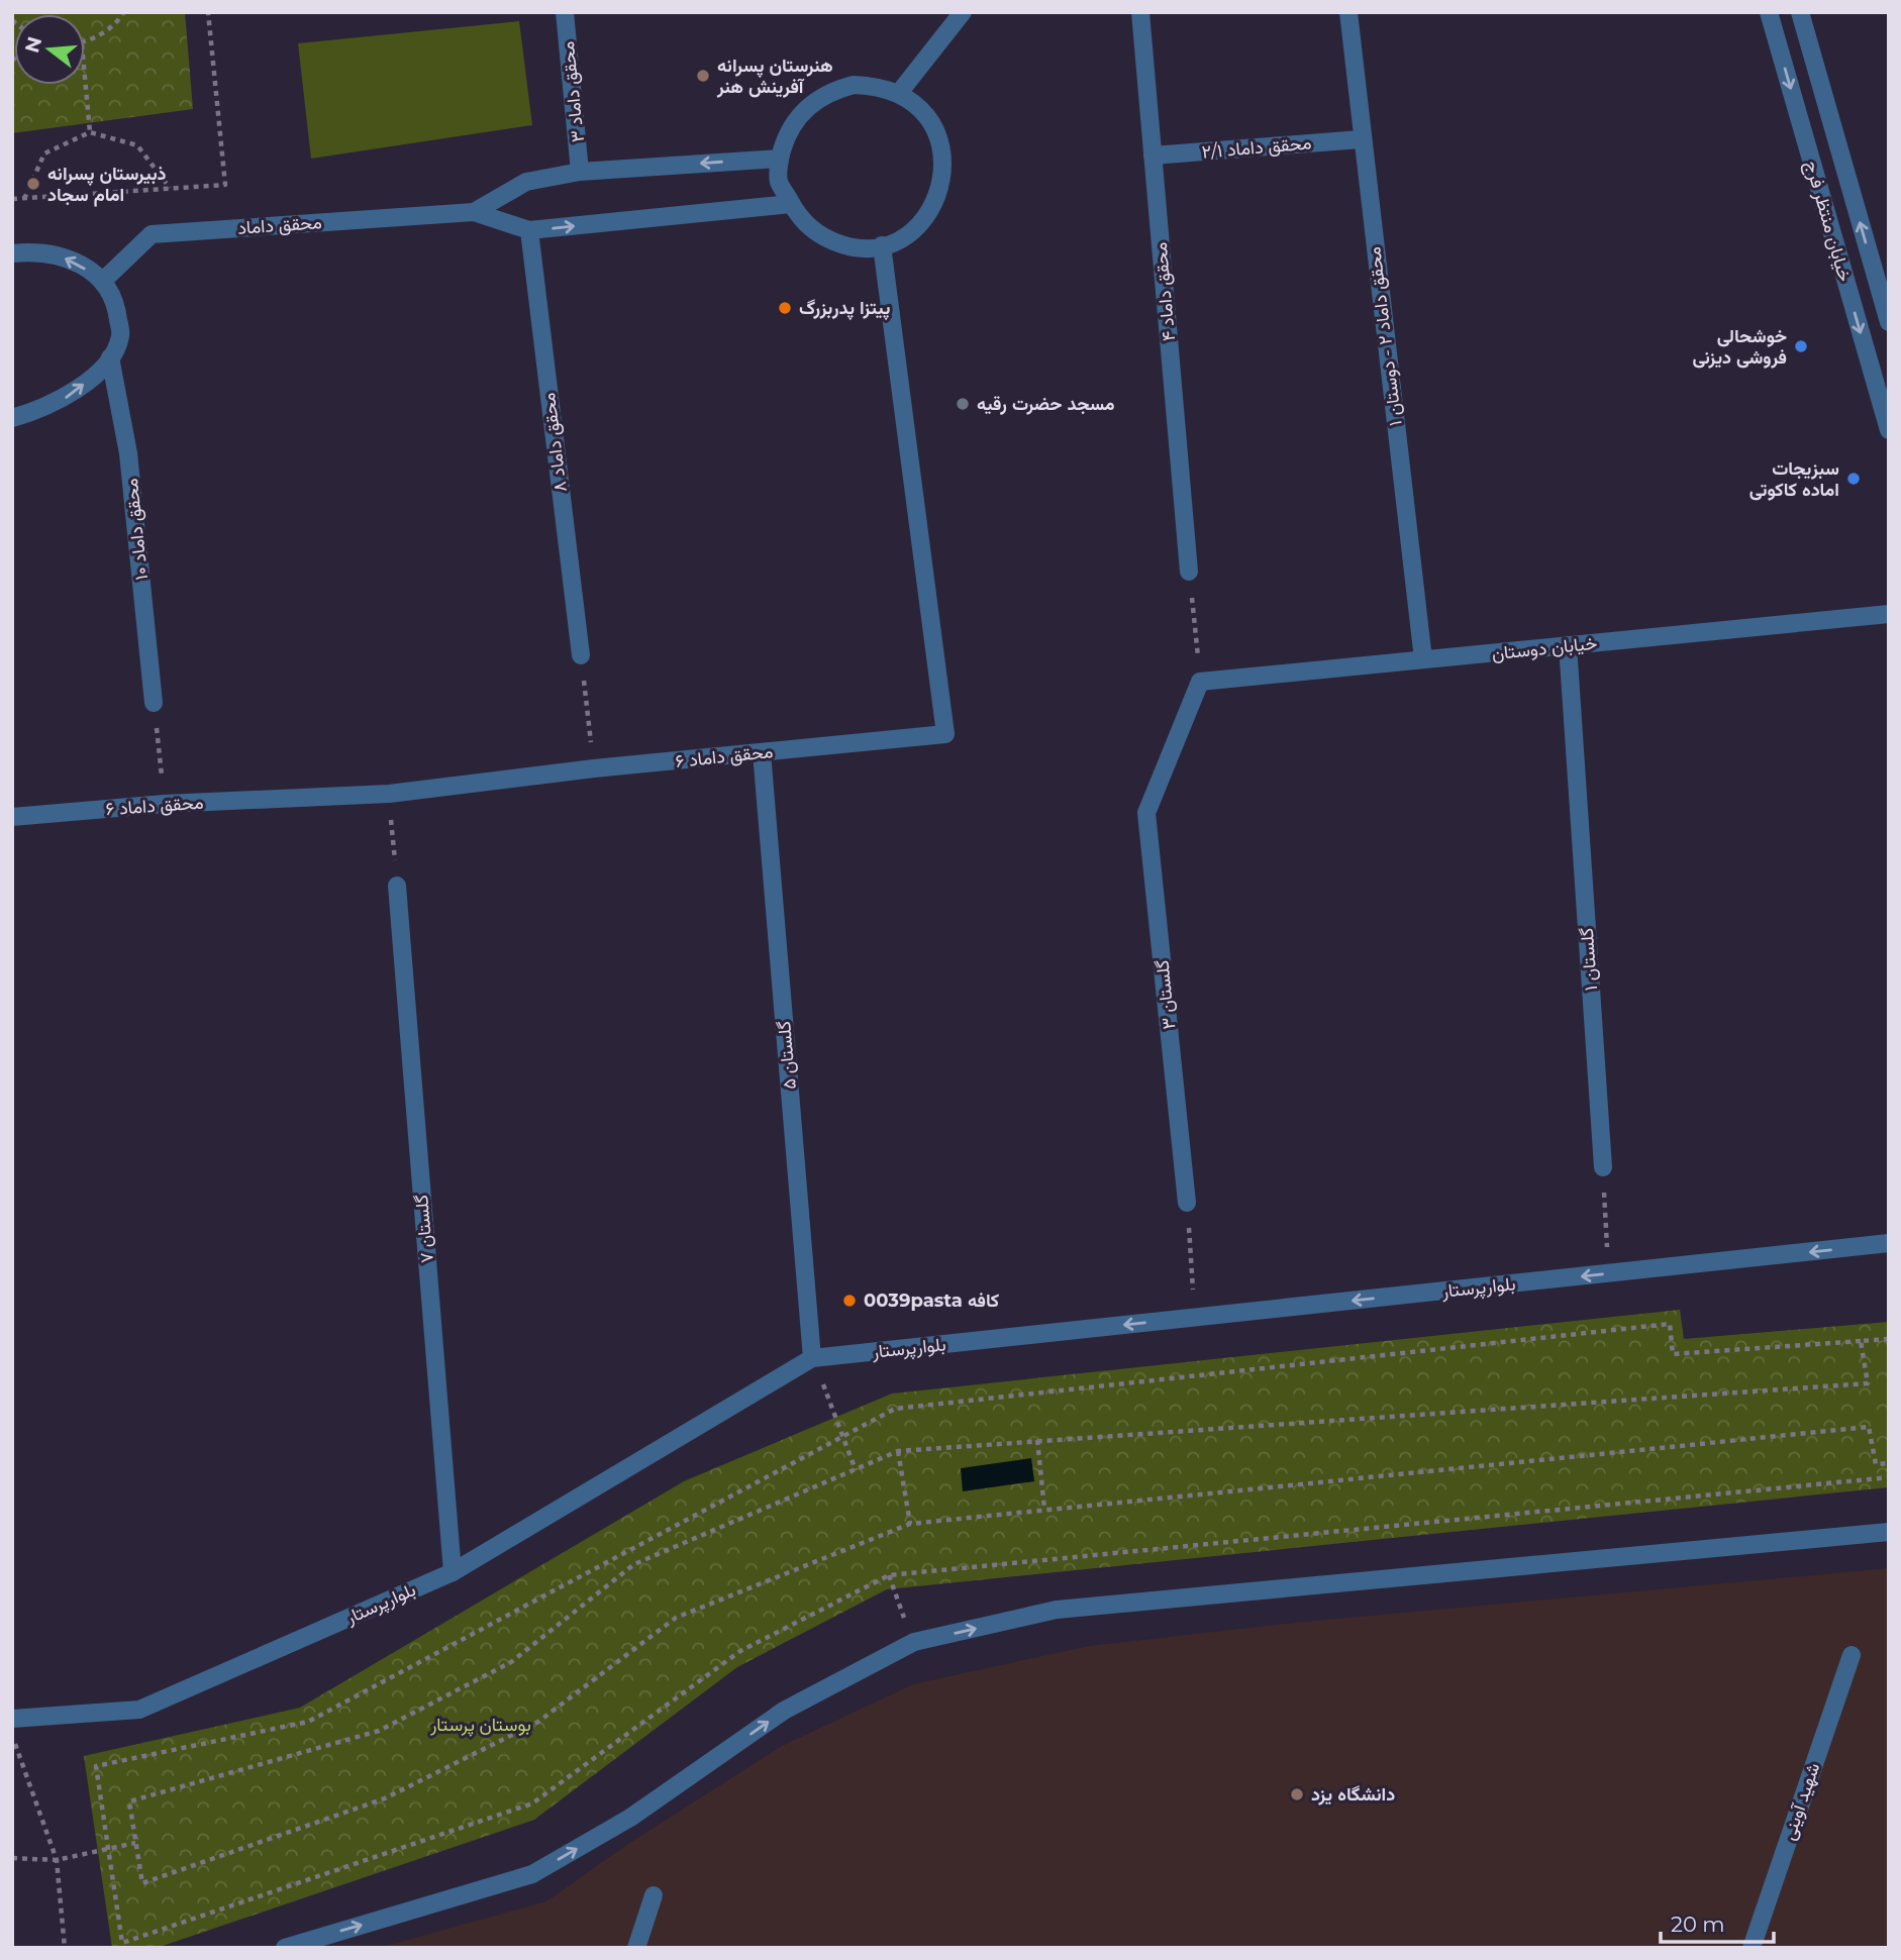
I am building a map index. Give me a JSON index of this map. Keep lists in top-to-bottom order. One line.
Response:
{"streets":{"street":["محقق داماد ۳","محقق داماد ۲/۱","خیابان منتظر فرج","محقق داماد","محقق داماد ۴","محقق داماد ۲ - دوستان ۱","محقق داماد ۸","محقق داماد ۱۰","خیابان دوستان","محقق داماد ۶","گلستان ۱","گلستان ۳","گلستان ۵","گلستان ۷","بلوارپرستار","شهید آوینی"]},"crossings":[["محقق داماد ۳","محقق داماد"],["محقق داماد ۲/۱","محقق داماد ۴"],["محقق داماد ۲/۱","محقق داماد ۲ - دوستان ۱"],["محقق داماد","محقق داماد ۸"],["محقق داماد","محقق داماد ۶"],["محقق داماد ۲ - دوستان ۱","خیابان دوستان"],["خیابان دوستان","گلستان ۱"],["خیابان دوستان","گلستان ۳"],["محقق داماد ۶","گلستان ۵"],["گلستان ۵","بلوارپرستار"],["گلستان ۷","بلوارپرستار"]],"one_way":["بلوارپرستار"],"parks":["بوستان پرستار"],"places":["هنرستان پسرانه آفرینش هنر","ذبیرستان پسرانه امام سجاد","پیتزا پدربزرگ","خوشحالی فروشی دیزنی","مسجد حضرت رقیه","سبزیجات اماده کاکوتی","0039pasta کافه","دانشگاه یزد"],"scale_bar":"20 m","north":"left"}
